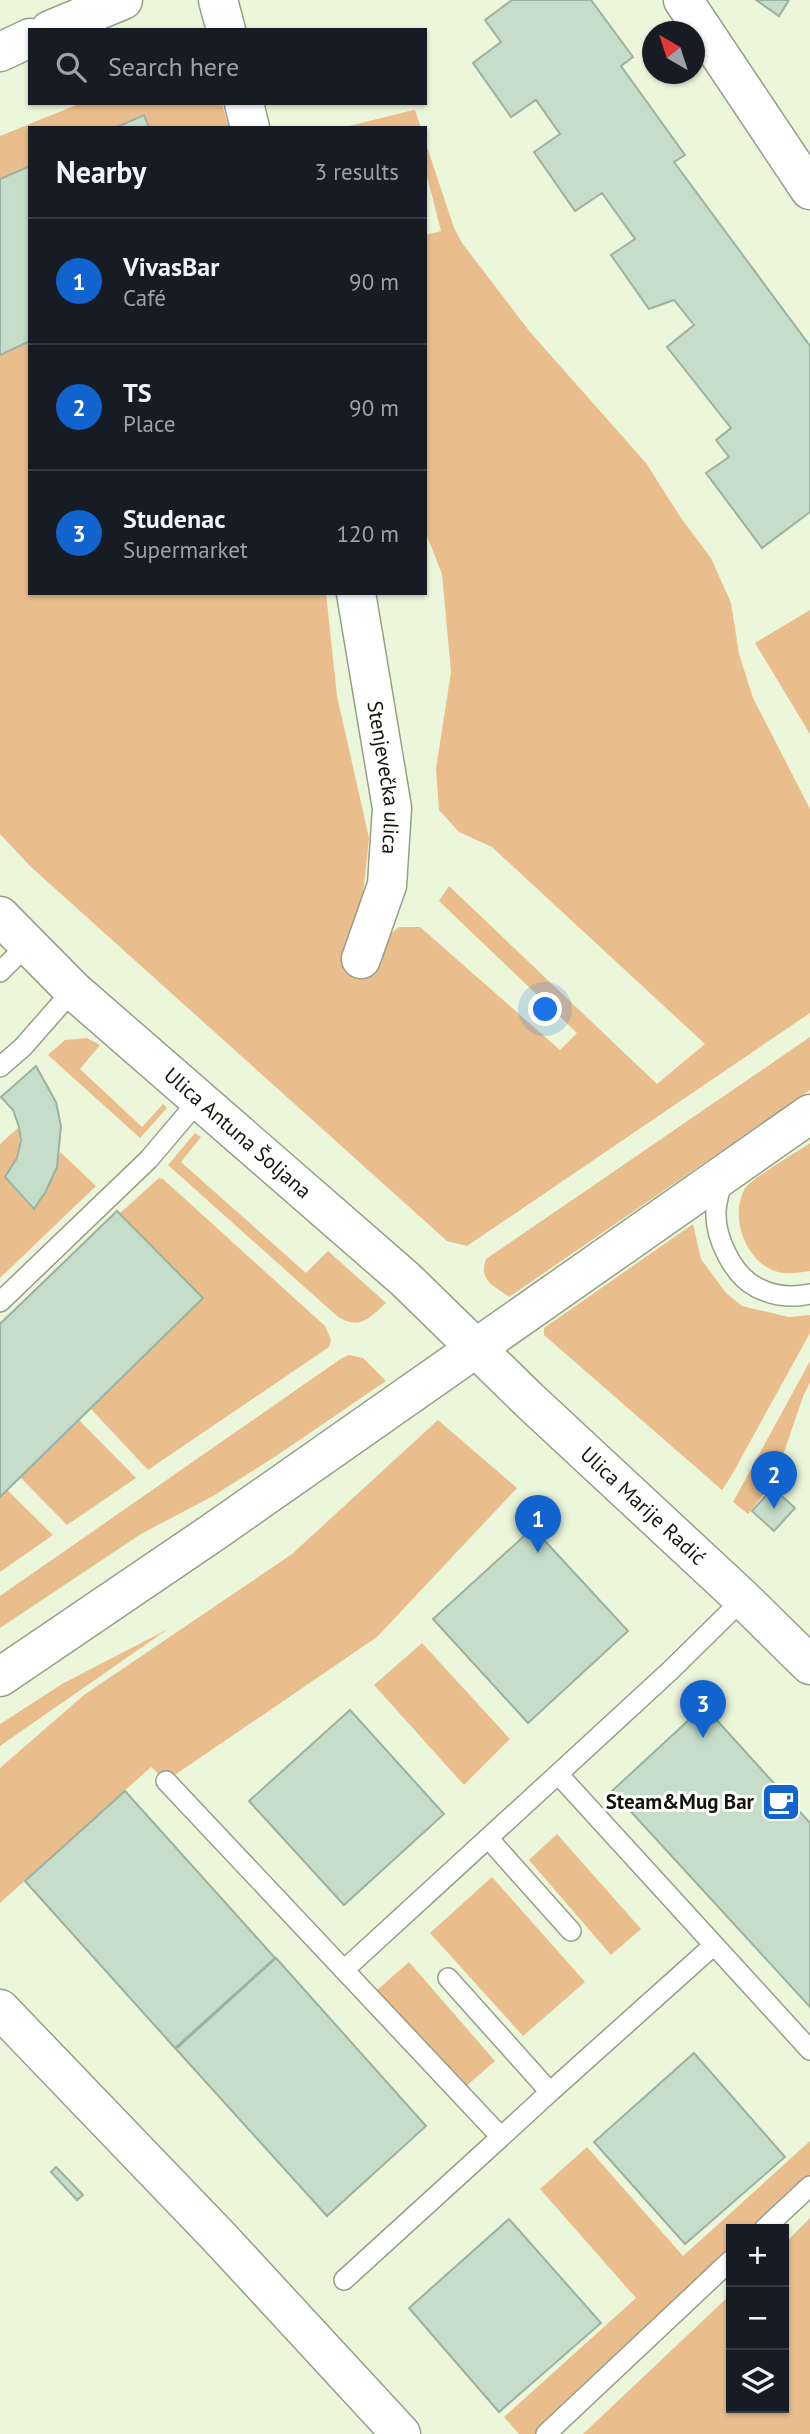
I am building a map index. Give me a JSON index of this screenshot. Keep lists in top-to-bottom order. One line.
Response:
{"streets":{"street":["Stenjevečka ulica","Ulica Antuna Šoljana","Ulica Marije Radić"]},"crossings":[["Ulica Antuna Šoljana","Ulica Marije Radić"]],"places":{"cafe":["Steam&Mug Bar"]},"north":"top left","page":{"search":"Search here","heading":["Nearby","3 results"],"list":[{"mark":"1","name":"VivasBar","note":"Café","value":"90 m"},{"mark":"2","name":"TS","note":"Place","value":"90 m"},{"mark":"3","name":"Studenac","note":"Supermarket","value":"120 m"}],"pins":["2","1","3"],"map_buttons":["+","−"]}}
